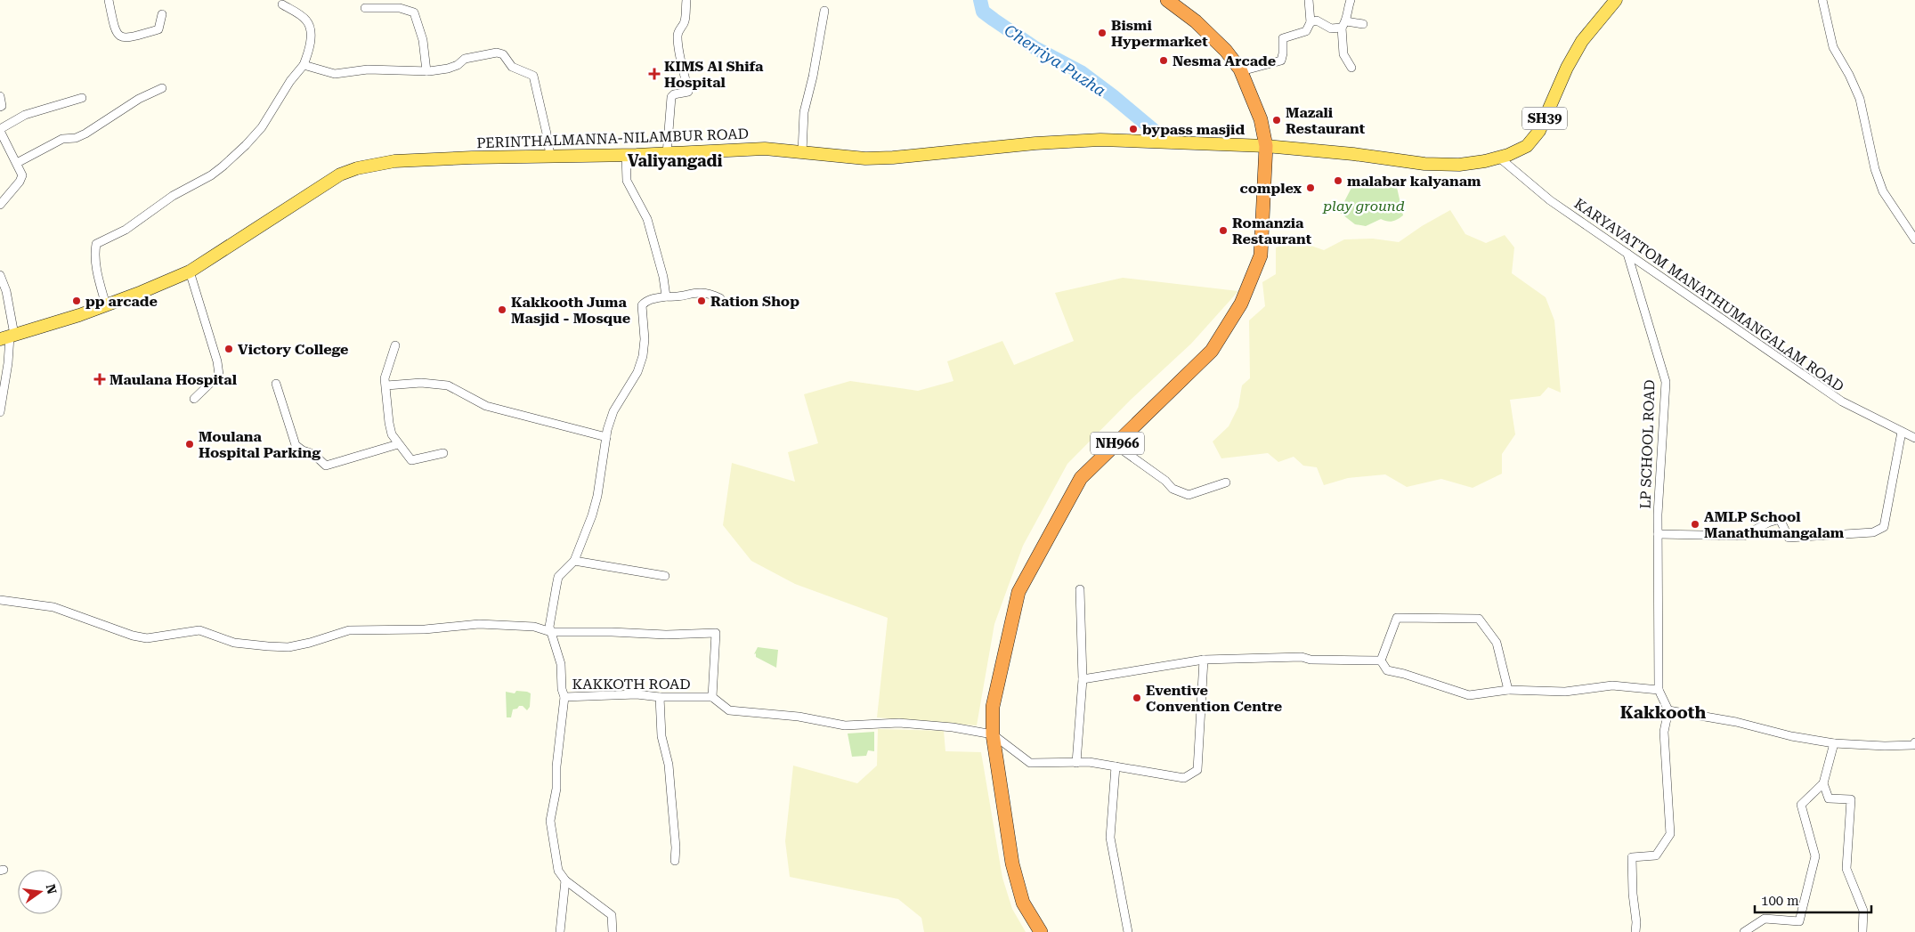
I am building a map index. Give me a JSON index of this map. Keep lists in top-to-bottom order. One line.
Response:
{"streets":{"highway":["NH966"],"main road":["SH39","PERINTHALMANNA-NILAMBUR ROAD"],"street":["KARYAVATTOM MANATHUMANGALAM ROAD","LP SCHOOL ROAD","KAKKOTH ROAD"]},"crossings":[["SH39","PERINTHALMANNA-NILAMBUR ROAD"],["SH39","KARYAVATTOM MANATHUMANGALAM ROAD"],["SH39","NH966"],["PERINTHALMANNA-NILAMBUR ROAD","NH966"],["KARYAVATTOM MANATHUMANGALAM ROAD","LP SCHOOL ROAD"]],"districts":["Valiyangadi","Kakkooth"],"water":["Cherriya Puzha"],"parks":["play ground"],"places":{"other":["Bismi Hypermarket","Nesma Arcade","Mazali Restaurant","bypass masjid","malabar kalyanam","complex","Romanzia Restaurant","pp arcade","Ration Shop","Kakkooth Juma Masjid - Mosque","Victory College","Moulana Hospital Parking","AMLP School Manathumangalam","Eventive Convention Centre"],"health":["KIMS Al Shifa Hospital","Maulana Hospital"]},"scale_bar":"100 m","north":"right"}
